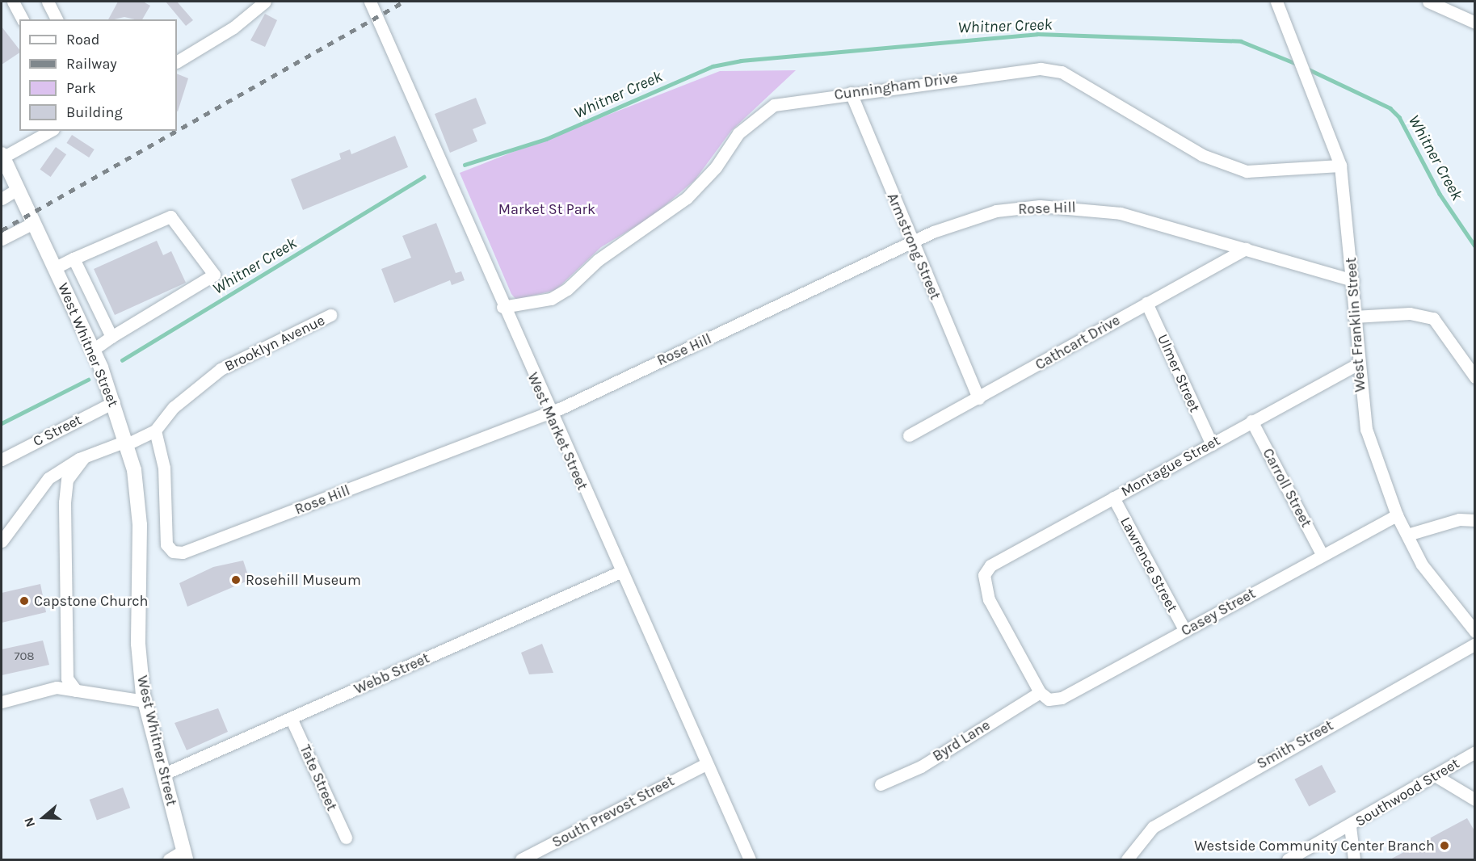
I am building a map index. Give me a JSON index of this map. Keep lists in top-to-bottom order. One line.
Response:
{"streets":{"main road":["West Whitner Street"],"street":["Cunningham Drive","Rose Hill","Armstrong Street","West Franklin Street","Cathcart Drive","Brooklyn Avenue","Ulmer Street","C Street","West Market Street","Montague Street","Carroll Street","Lawrence Street","Casey Street","Webb Street","Byrd Lane","Smith Street","Tate Street","Southwood Street","South Prevost Street"]},"crossings":[["Cunningham Drive","Armstrong Street"],["Cunningham Drive","West Franklin Street"],["Cunningham Drive","West Market Street"],["Rose Hill","Armstrong Street"],["Rose Hill","West Franklin Street"],["Rose Hill","Cathcart Drive"],["Rose Hill","Brooklyn Avenue"],["Rose Hill","West Market Street"],["Armstrong Street","Cathcart Drive"],["West Franklin Street","Montague Street"],["West Franklin Street","Casey Street"],["Cathcart Drive","Ulmer Street"],["West Whitner Street","C Street"],["West Whitner Street","Webb Street"],["Ulmer Street","Montague Street"],["West Market Street","Webb Street"],["West Market Street","South Prevost Street"],["Montague Street","Carroll Street"],["Montague Street","Lawrence Street"],["Montague Street","Casey Street"],["Montague Street","Byrd Lane"],["Carroll Street","Casey Street"],["Lawrence Street","Casey Street"],["Casey Street","Byrd Lane"],["Webb Street","Tate Street"]],"water":["Whitner Creek"],"parks":["Market St Park"],"places":["Rosehill Museum","Capstone Church","Westside Community Center Branch"],"house_numbers":["708"],"legend":["Road","Railway","Park","Building"],"north":"left"}
